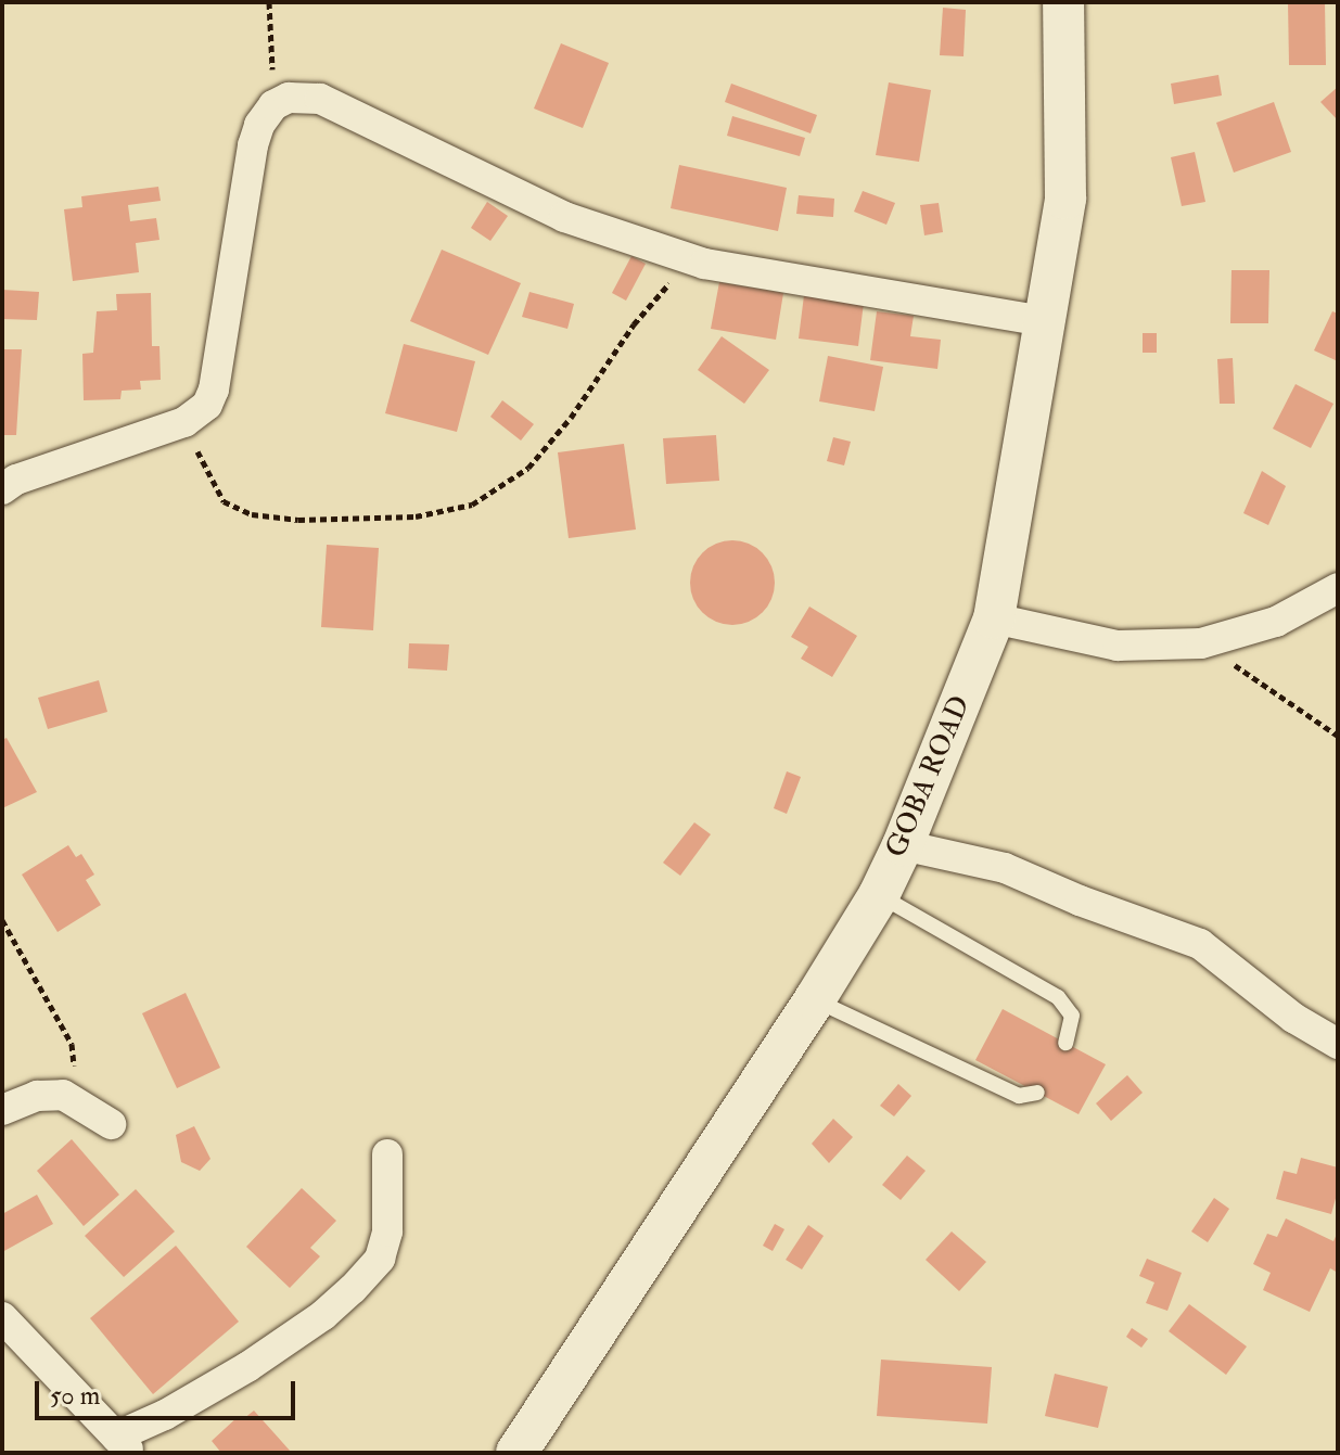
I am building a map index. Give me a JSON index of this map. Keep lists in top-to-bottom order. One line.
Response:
{"streets":{"main road":["GOBA ROAD"]},"scale_bar":"50 m"}
